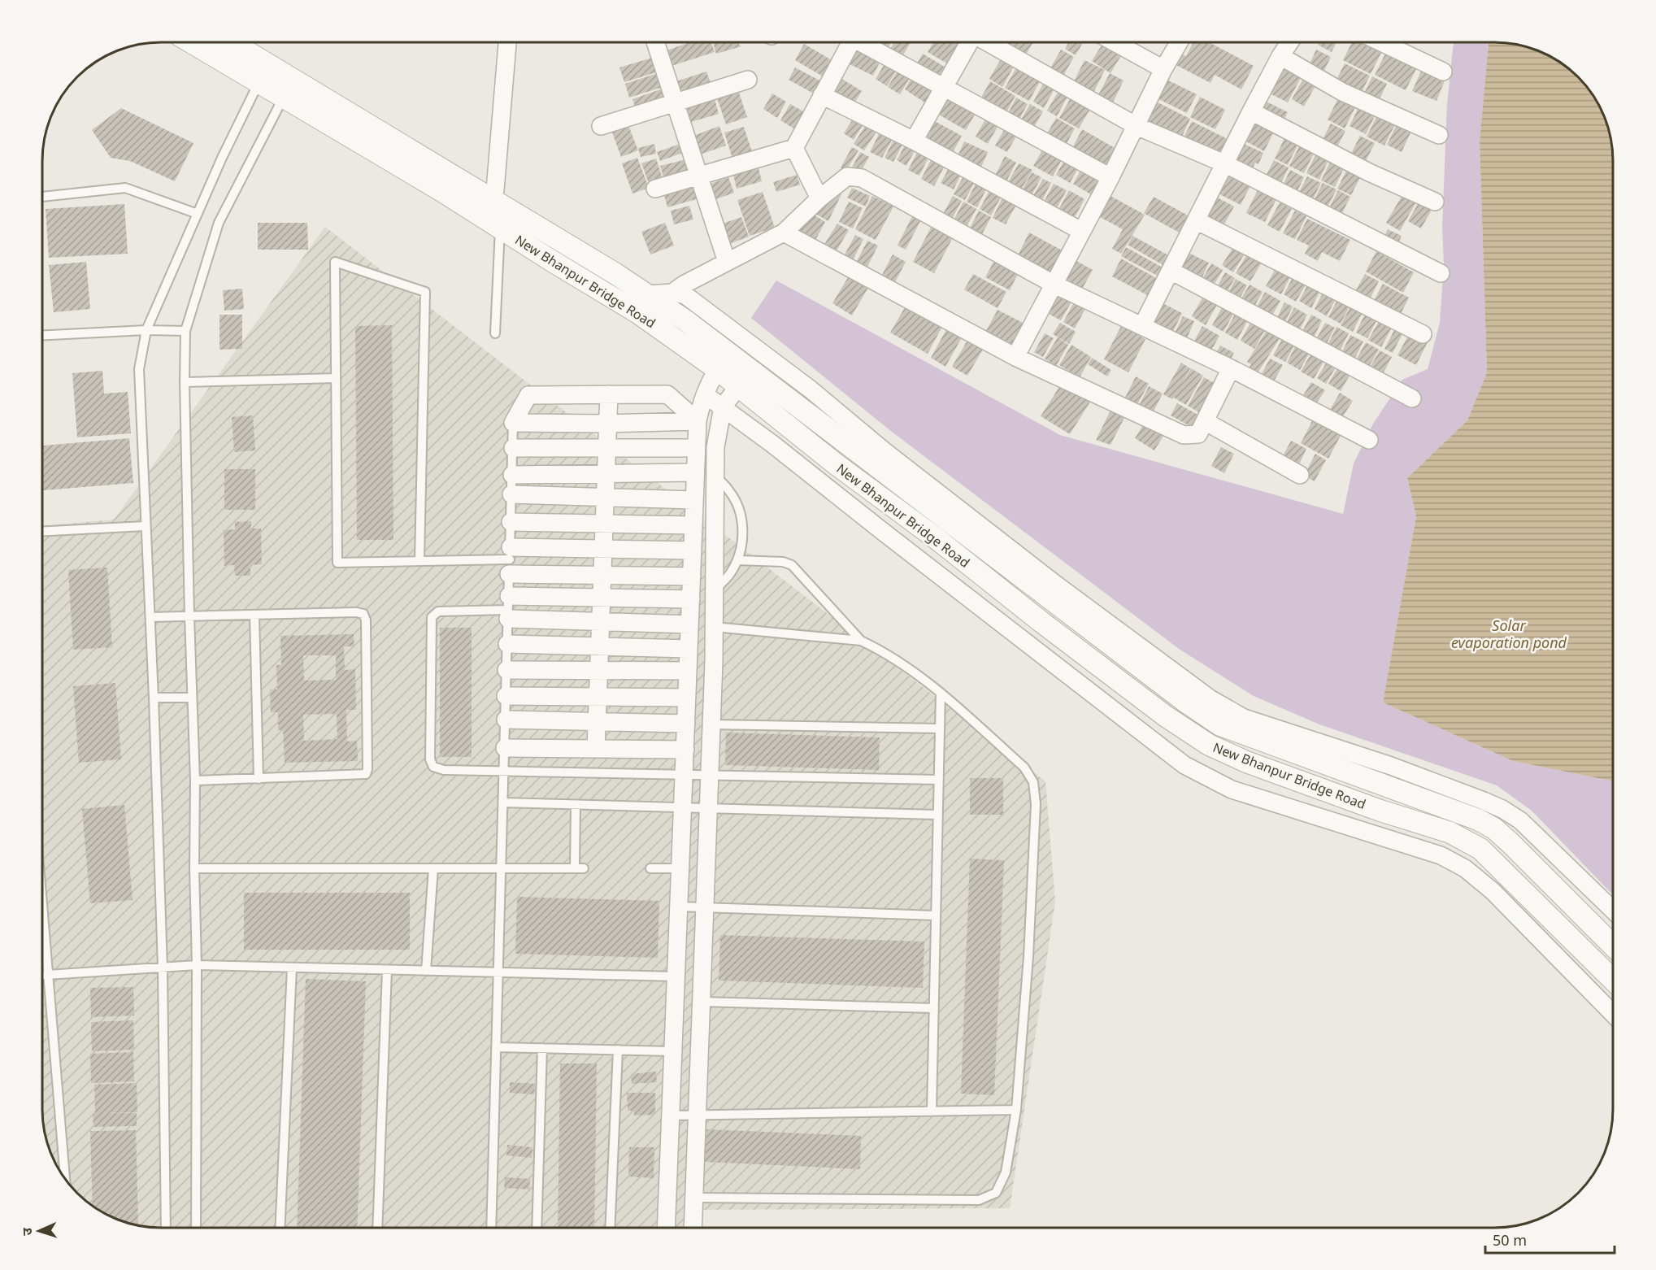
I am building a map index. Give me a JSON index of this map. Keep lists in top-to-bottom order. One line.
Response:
{"streets":{"street":["New Bhanpur Bridge Road"]},"water":["Solar evaporation pond"],"scale_bar":"50 m","north":"left"}
